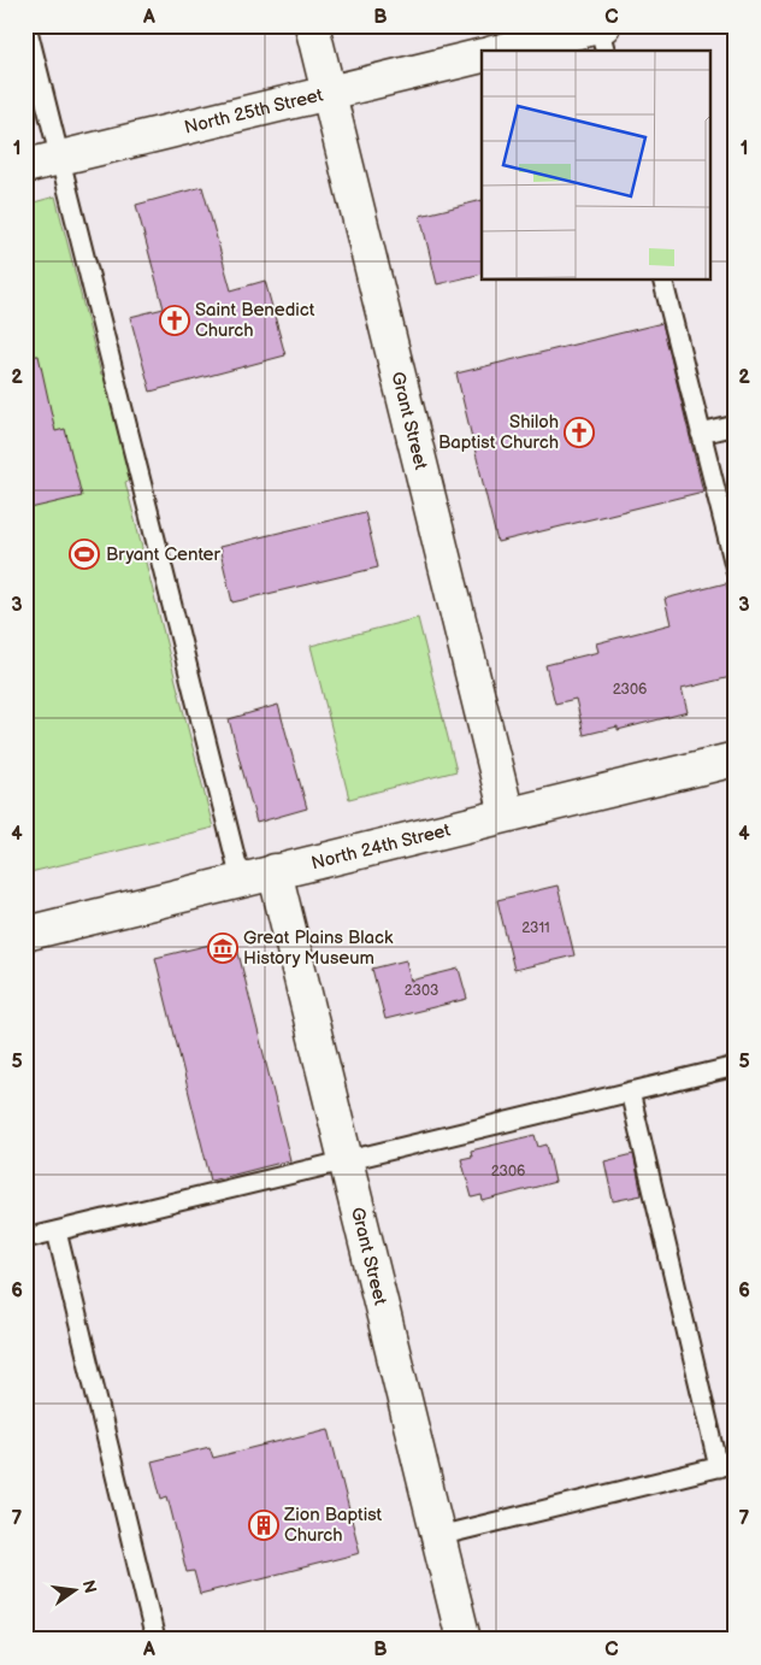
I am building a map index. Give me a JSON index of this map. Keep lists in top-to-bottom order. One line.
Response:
{"streets":{"street":["North 25th Street","Grant Street","North 24th Street"]},"crossings":[["North 25th Street","Grant Street"],["Grant Street","North 24th Street"]],"places":{"church":["Saint Benedict Church","Shiloh Baptist Church"],"sports":["Bryant Center"],"museum":["Great Plains Black History Museum"],"building":["Zion Baptist Church"]},"house_numbers":["2306","2311","2303","2306"],"north":"right","grid":{"columns":["A","B","C"],"rows":["1","2","3","4","5","6","7"]}}
